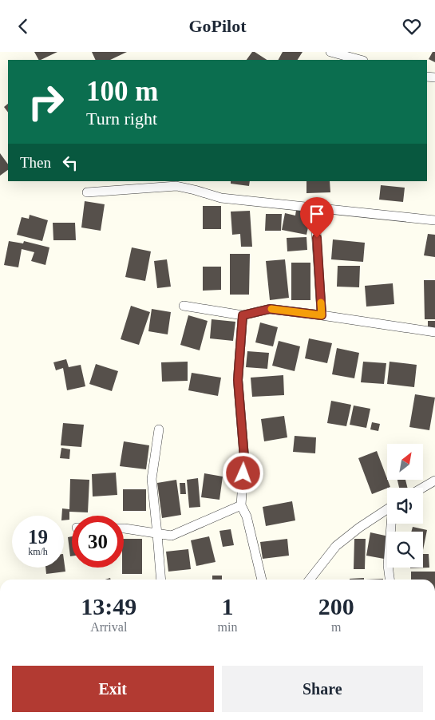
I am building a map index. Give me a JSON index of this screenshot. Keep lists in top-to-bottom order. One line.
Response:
{"north":"top right","page":{"header":"GoPilot","turn":["100 m","Turn right"],"then":"Then","speed":"19 km/h","limit":"30","eta":["13:49","Arrival","1","min","200","m"],"buttons":["Exit","Share"]}}
